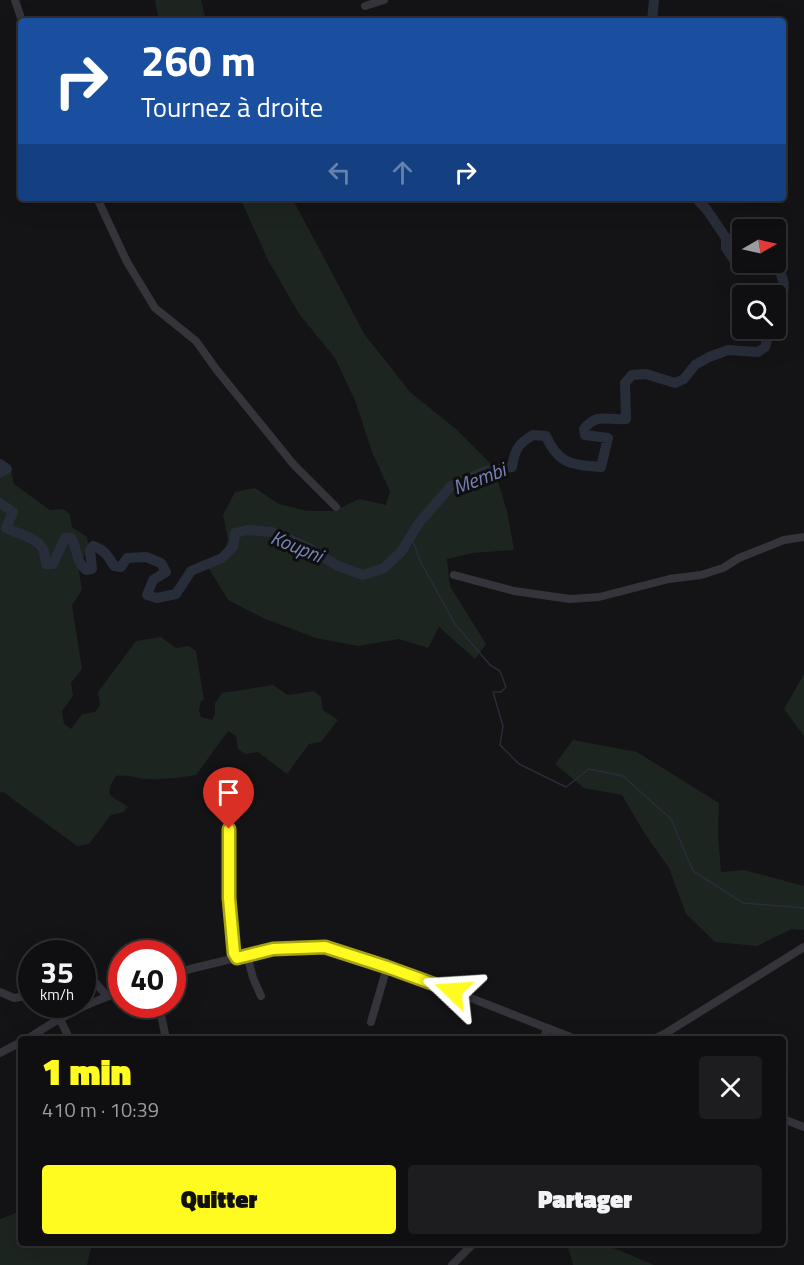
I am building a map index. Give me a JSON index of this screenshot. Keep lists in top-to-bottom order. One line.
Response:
{"water":["Membi","Koupni"],"north":"right","page":{"turn":["260 m","Tournez à droite"],"speed":"35 km/h","limit":"40","heading":["1 min","410 m · 10:39"],"buttons":["Quitter","Partager"]}}
